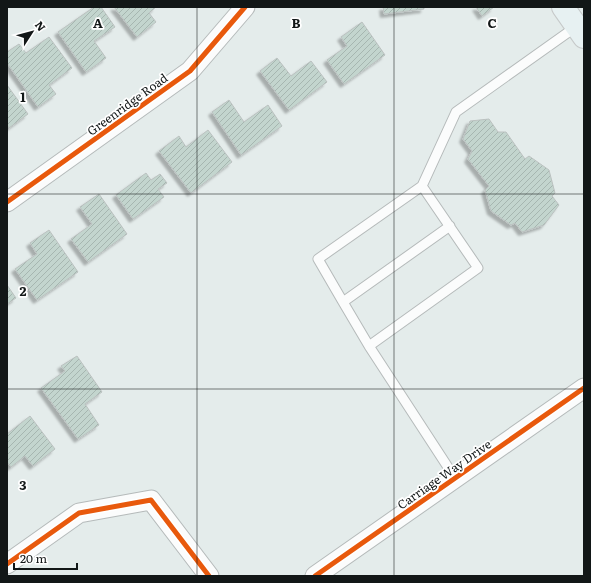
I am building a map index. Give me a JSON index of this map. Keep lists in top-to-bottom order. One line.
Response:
{"streets":{"street":["Greenridge Road","Carriage Way Drive"]},"scale_bar":"20 m","north":"top right","grid":{"columns":["A","B","C"],"rows":["1","2","3"]}}
